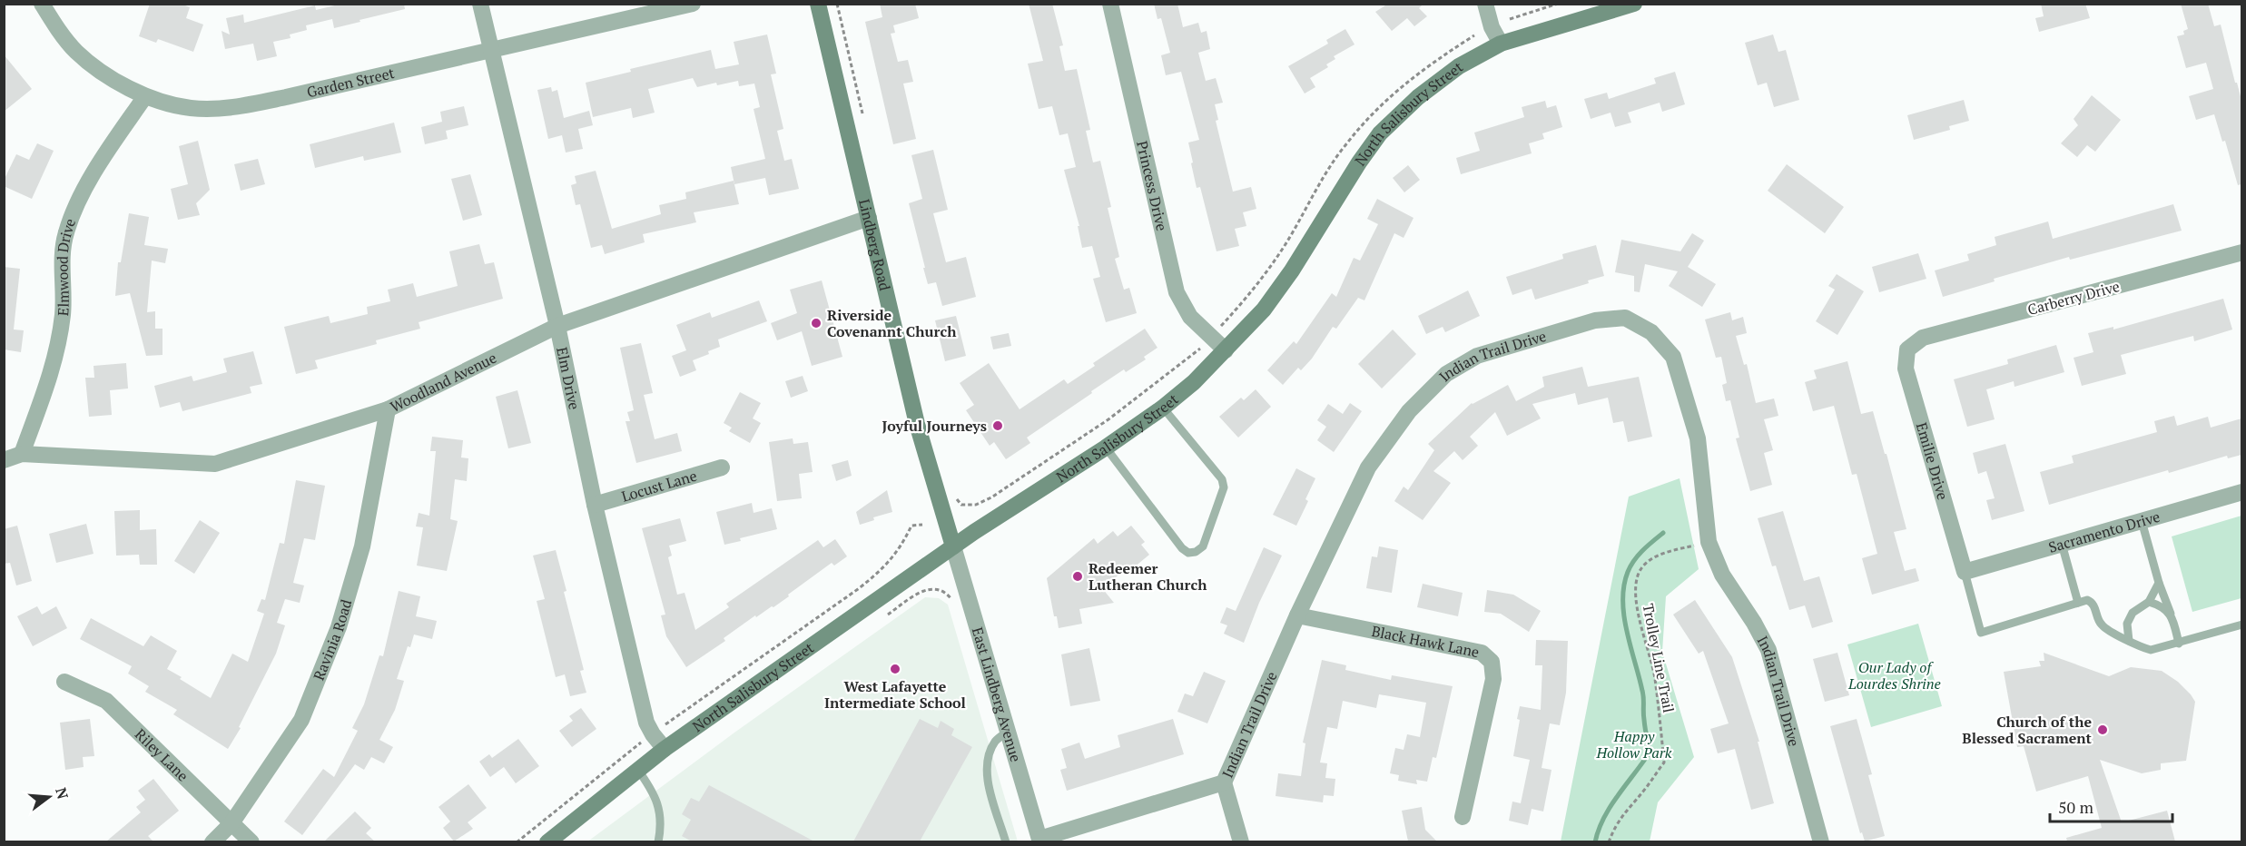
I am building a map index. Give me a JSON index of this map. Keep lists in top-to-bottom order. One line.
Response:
{"streets":{"street":["Garden Street","North Salisbury Street","Princess Drive","Lindberg Road","Elmwood Drive","Carberry Drive","Indian Trail Drive","Elm Drive","Woodland Avenue","Emilie Drive","Locust Lane","Sacramento Drive","Ravinia Road","Black Hawk Lane","East Lindberg Avenue","Riley Lane"],"path":["Trolley Line Trail"]},"crossings":[["Garden Street","Elmwood Drive"],["Garden Street","Elm Drive"],["North Salisbury Street","Princess Drive"],["North Salisbury Street","Lindberg Road"],["North Salisbury Street","Elm Drive"],["North Salisbury Street","East Lindberg Avenue"],["Lindberg Road","Woodland Avenue"],["Lindberg Road","East Lindberg Avenue"],["Elmwood Drive","Woodland Avenue"],["Carberry Drive","Emilie Drive"],["Indian Trail Drive","Black Hawk Lane"],["Indian Trail Drive","Trolley Line Trail"],["Indian Trail Drive","East Lindberg Avenue"],["Elm Drive","Woodland Avenue"],["Elm Drive","Locust Lane"],["Woodland Avenue","Ravinia Road"],["Emilie Drive","Sacramento Drive"],["Ravinia Road","Riley Lane"]],"parks":["Our Lady of Lourdes Shrine","Happy Hollow Park"],"places":["Riverside Covenannt Church","Joyful Journeys","Redeemer Lutheran Church","West Lafayette Intermediate School","Church of the Blessed Sacrament"],"scale_bar":"50 m","north":"right"}
